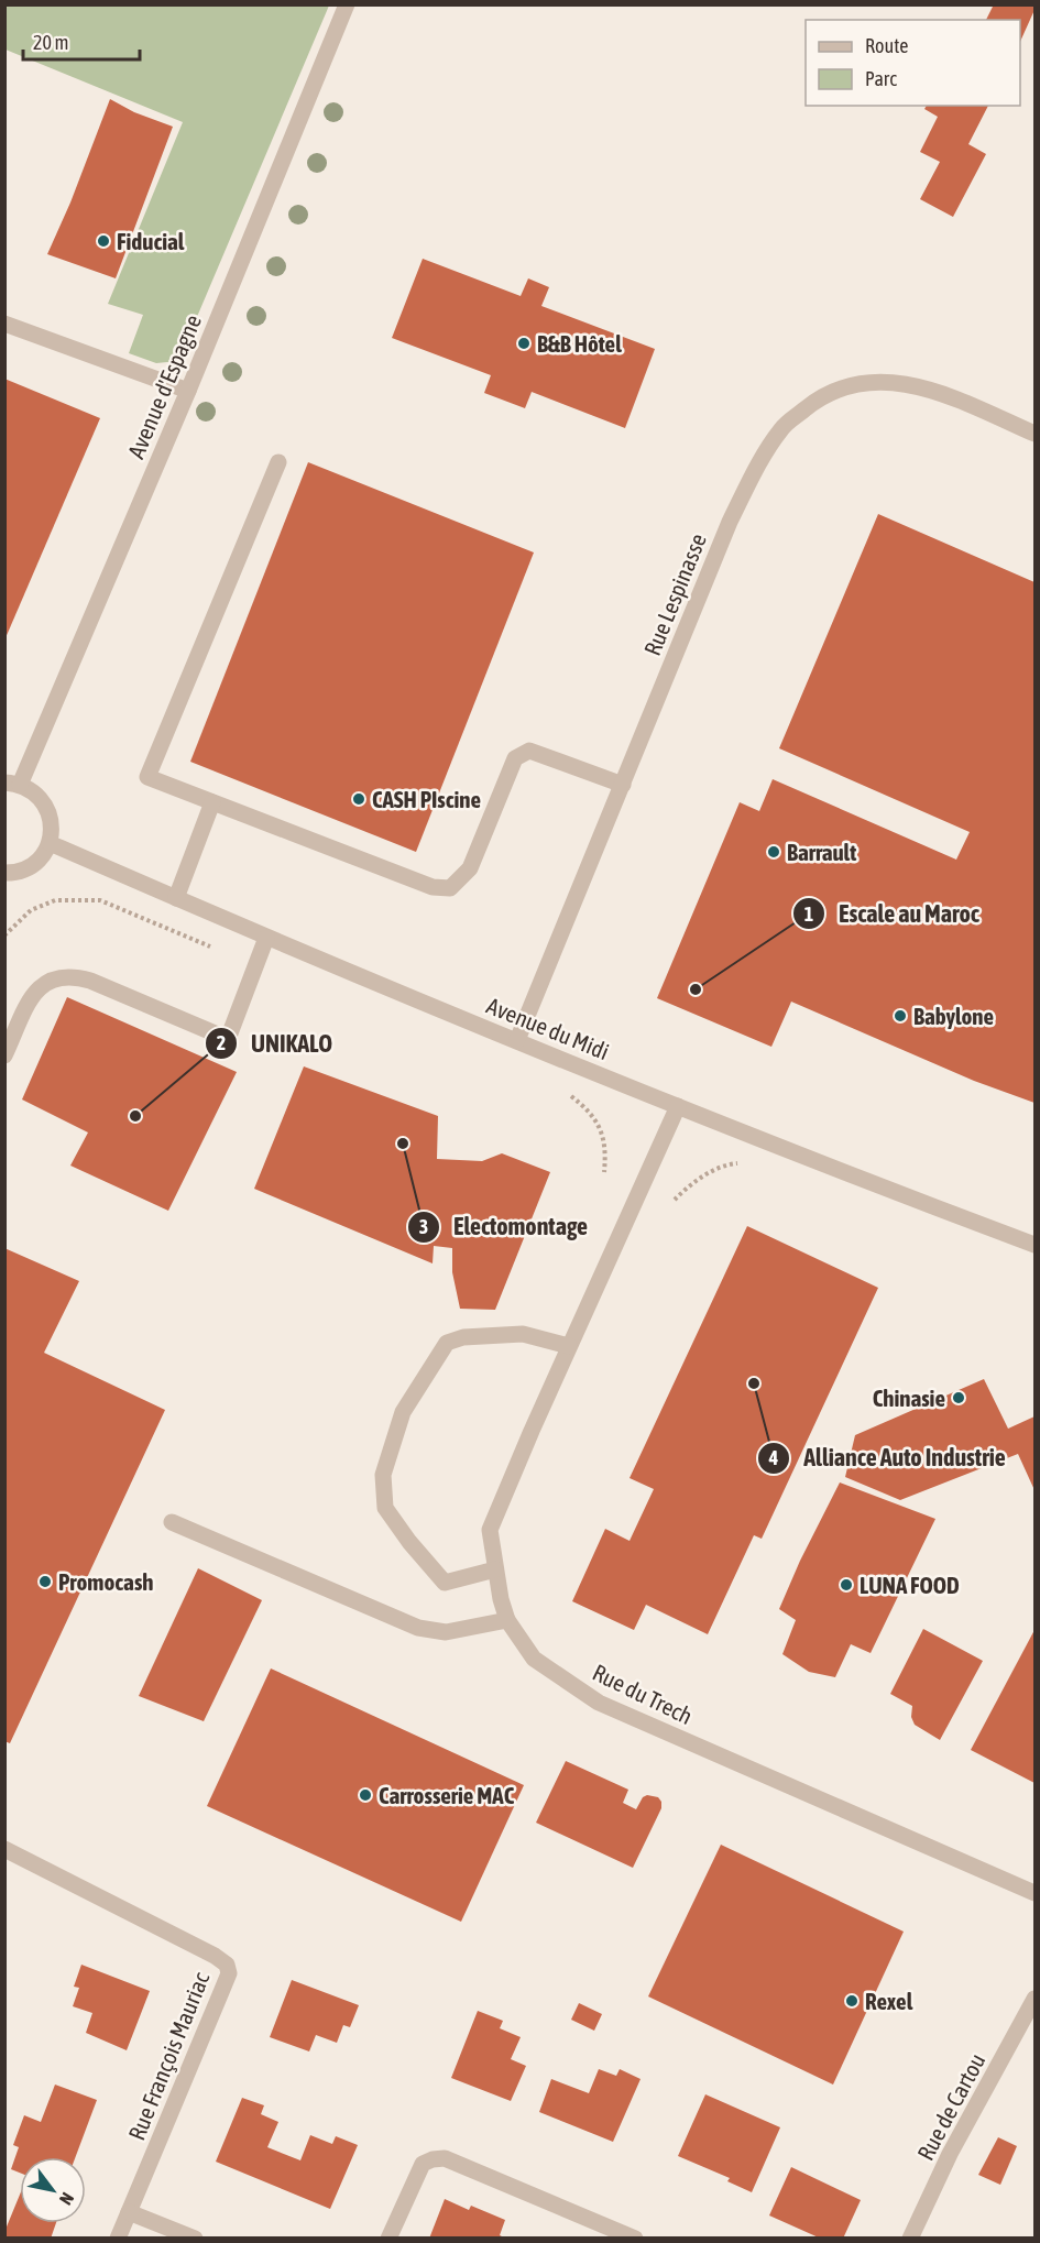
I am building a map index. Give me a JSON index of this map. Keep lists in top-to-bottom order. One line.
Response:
{"streets":{"street":["Avenue d'Espagne","Rue Lespinasse","Avenue du Midi","Rue du Trech","Rue François Mauriac","Rue de Cartou"]},"crossings":[["Rue Lespinasse","Avenue du Midi"],["Avenue du Midi","Rue du Trech"]],"places":["Fiducial","B&B Hôtel","CASH PIscine","Barrault","Escale au Maroc","Babylone","UNIKALO","Electomontage","Alliance Auto Industrie","Chinasie","Promocash","LUNA FOOD","Carrosserie MAC","Rexel"],"legend":["Route","Parc"],"scale_bar":"20 m","north":"bottom right"}
